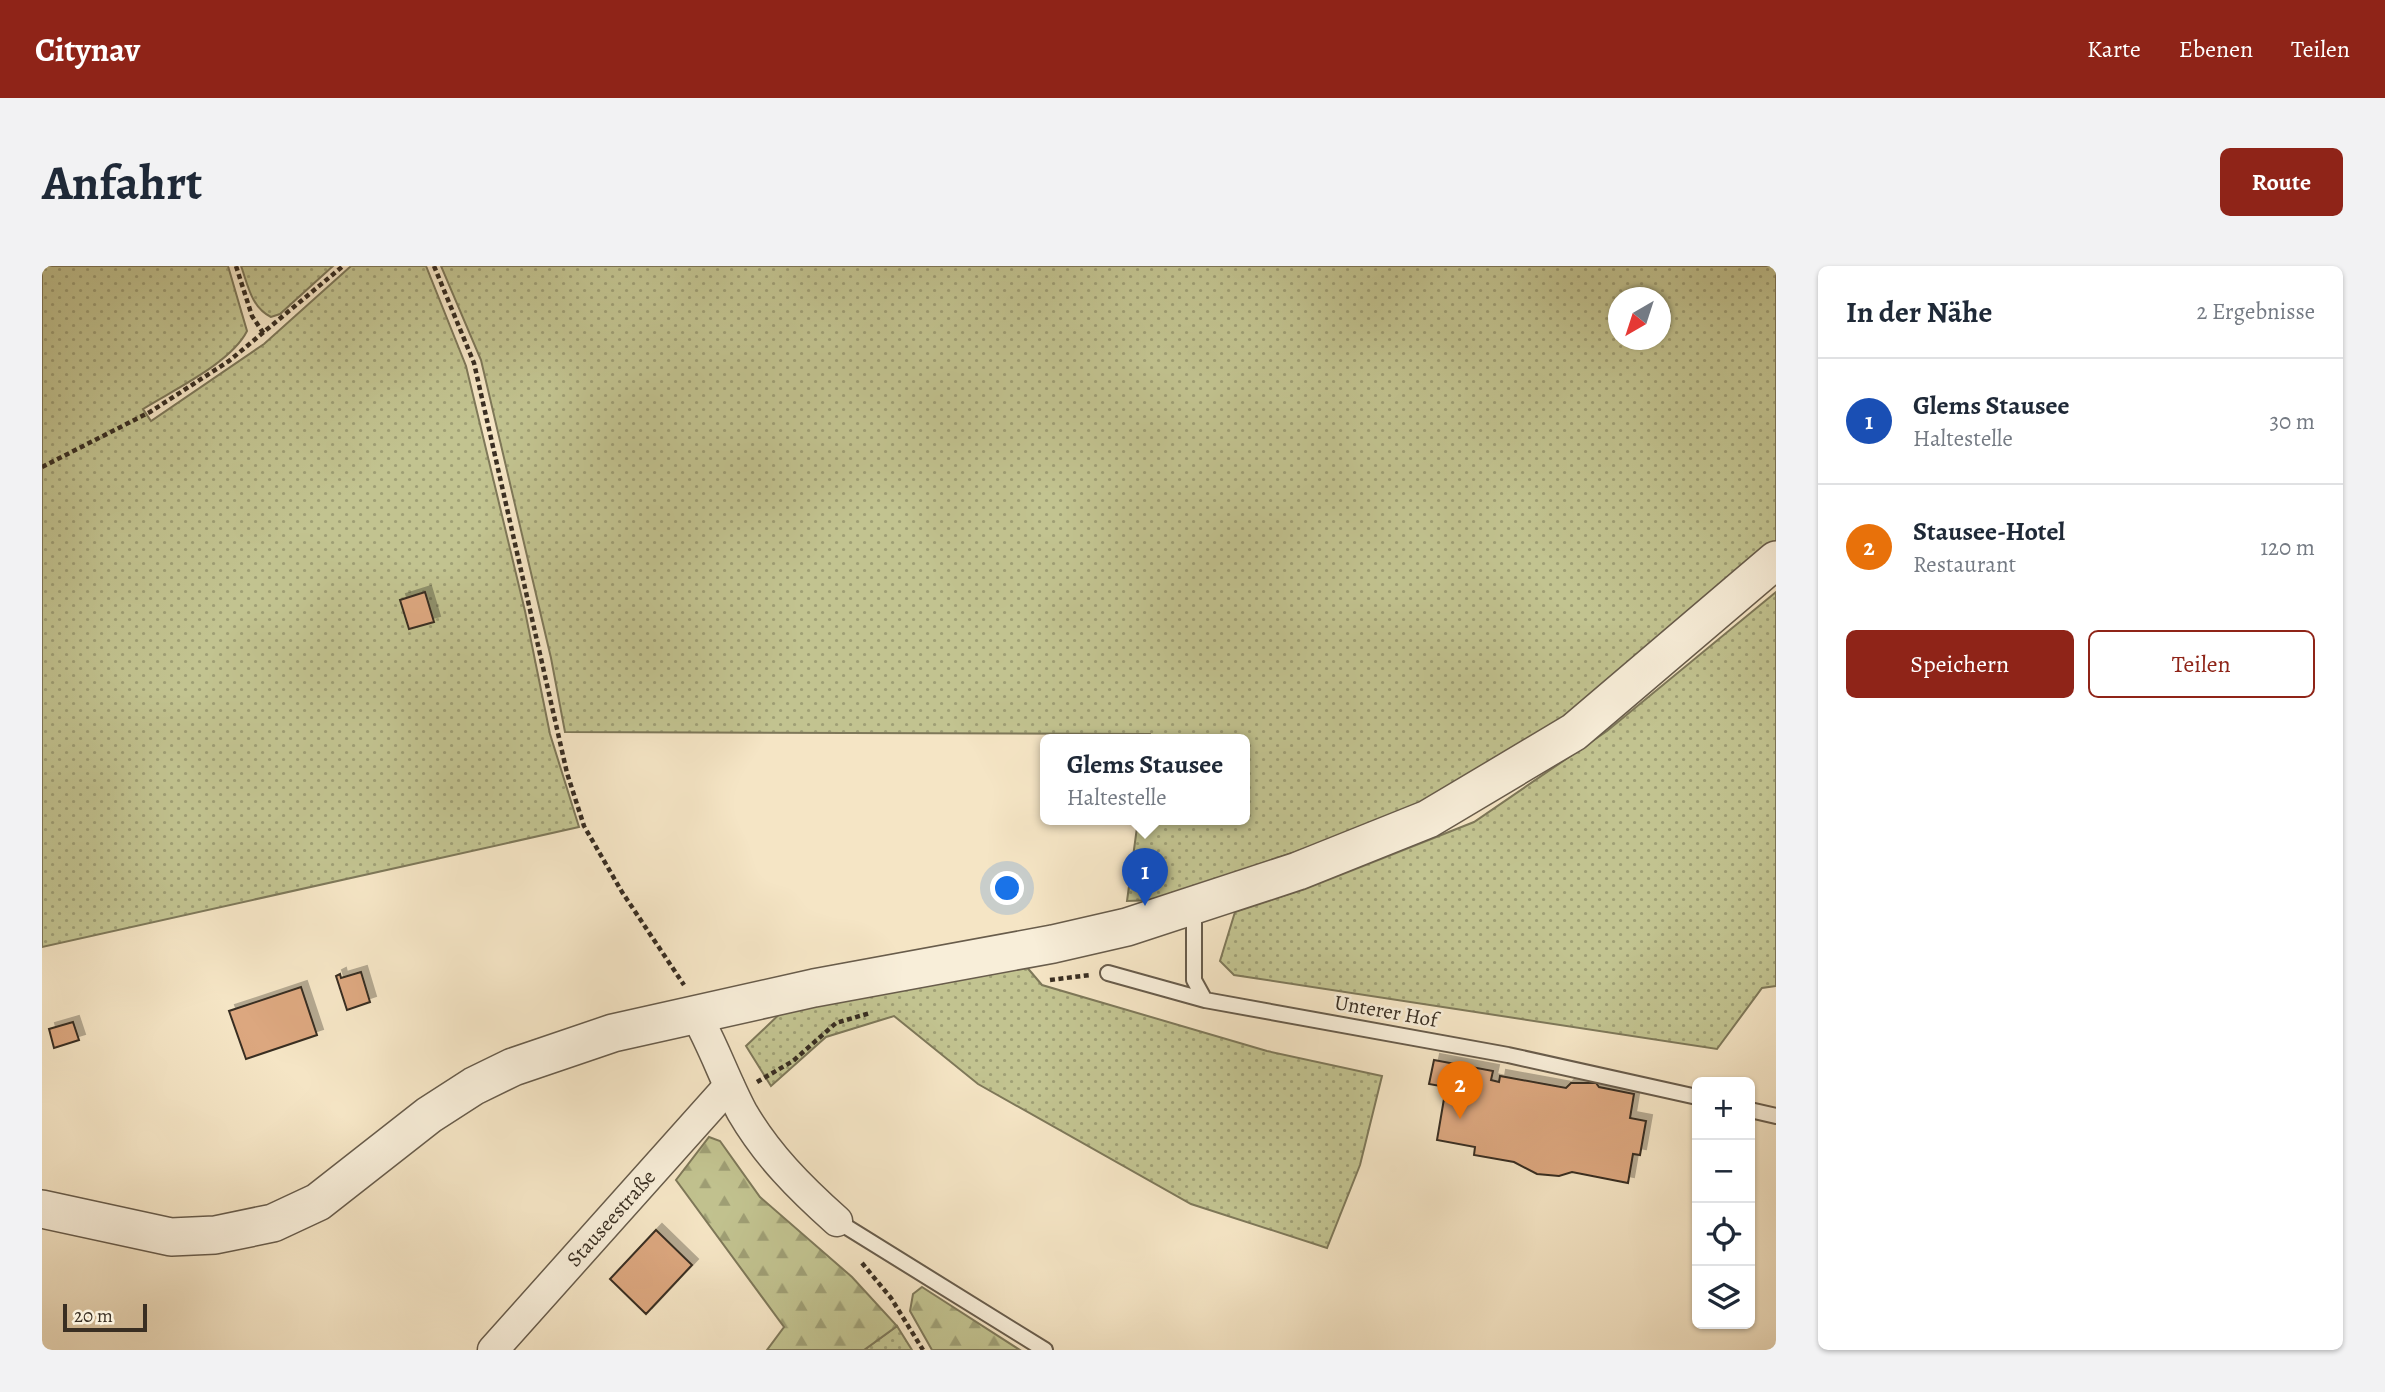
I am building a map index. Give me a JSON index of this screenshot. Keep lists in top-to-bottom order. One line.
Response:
{"streets":{"street":["Stauseestraße"],"lane":["Unterer Hof"]},"scale_bar":"20 m","north":"bottom left","page":{"header":"Citynav","nav":["Karte","Ebenen","Teilen"],"buttons":["Route",["Speichern","Teilen"]],"title":"Anfahrt","heading":["In der Nähe","2 Ergebnisse"],"list":[{"mark":"1","name":"Glems Stausee","note":"Haltestelle","value":"30 m"},{"mark":"2","name":"Stausee-Hotel","note":"Restaurant","value":"120 m"}],"popup":["Glems Stausee","Haltestelle"],"pins":["1","2"],"map_buttons":["+","−"],"scale":"20 m"}}
